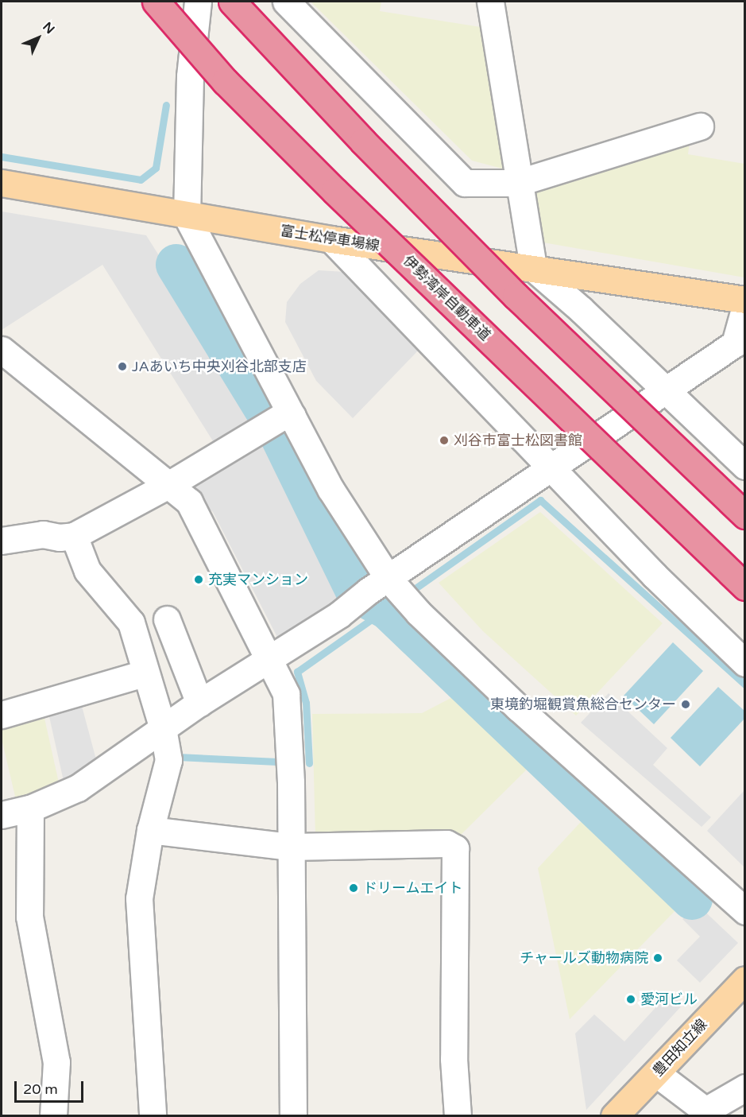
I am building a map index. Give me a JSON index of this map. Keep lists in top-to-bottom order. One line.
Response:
{"streets":{"highway":["伊勢湾岸自動車道"],"main road":["富士松停車場線","豊田知立線"]},"places":["JAあいち中央刈谷北部支店","刈谷市富士松図書館","充実マンション","東境釣堀観賞魚総合センター","ドリームエイト","チャールズ動物病院","愛河ビル"],"scale_bar":"20 m","north":"top right"}
